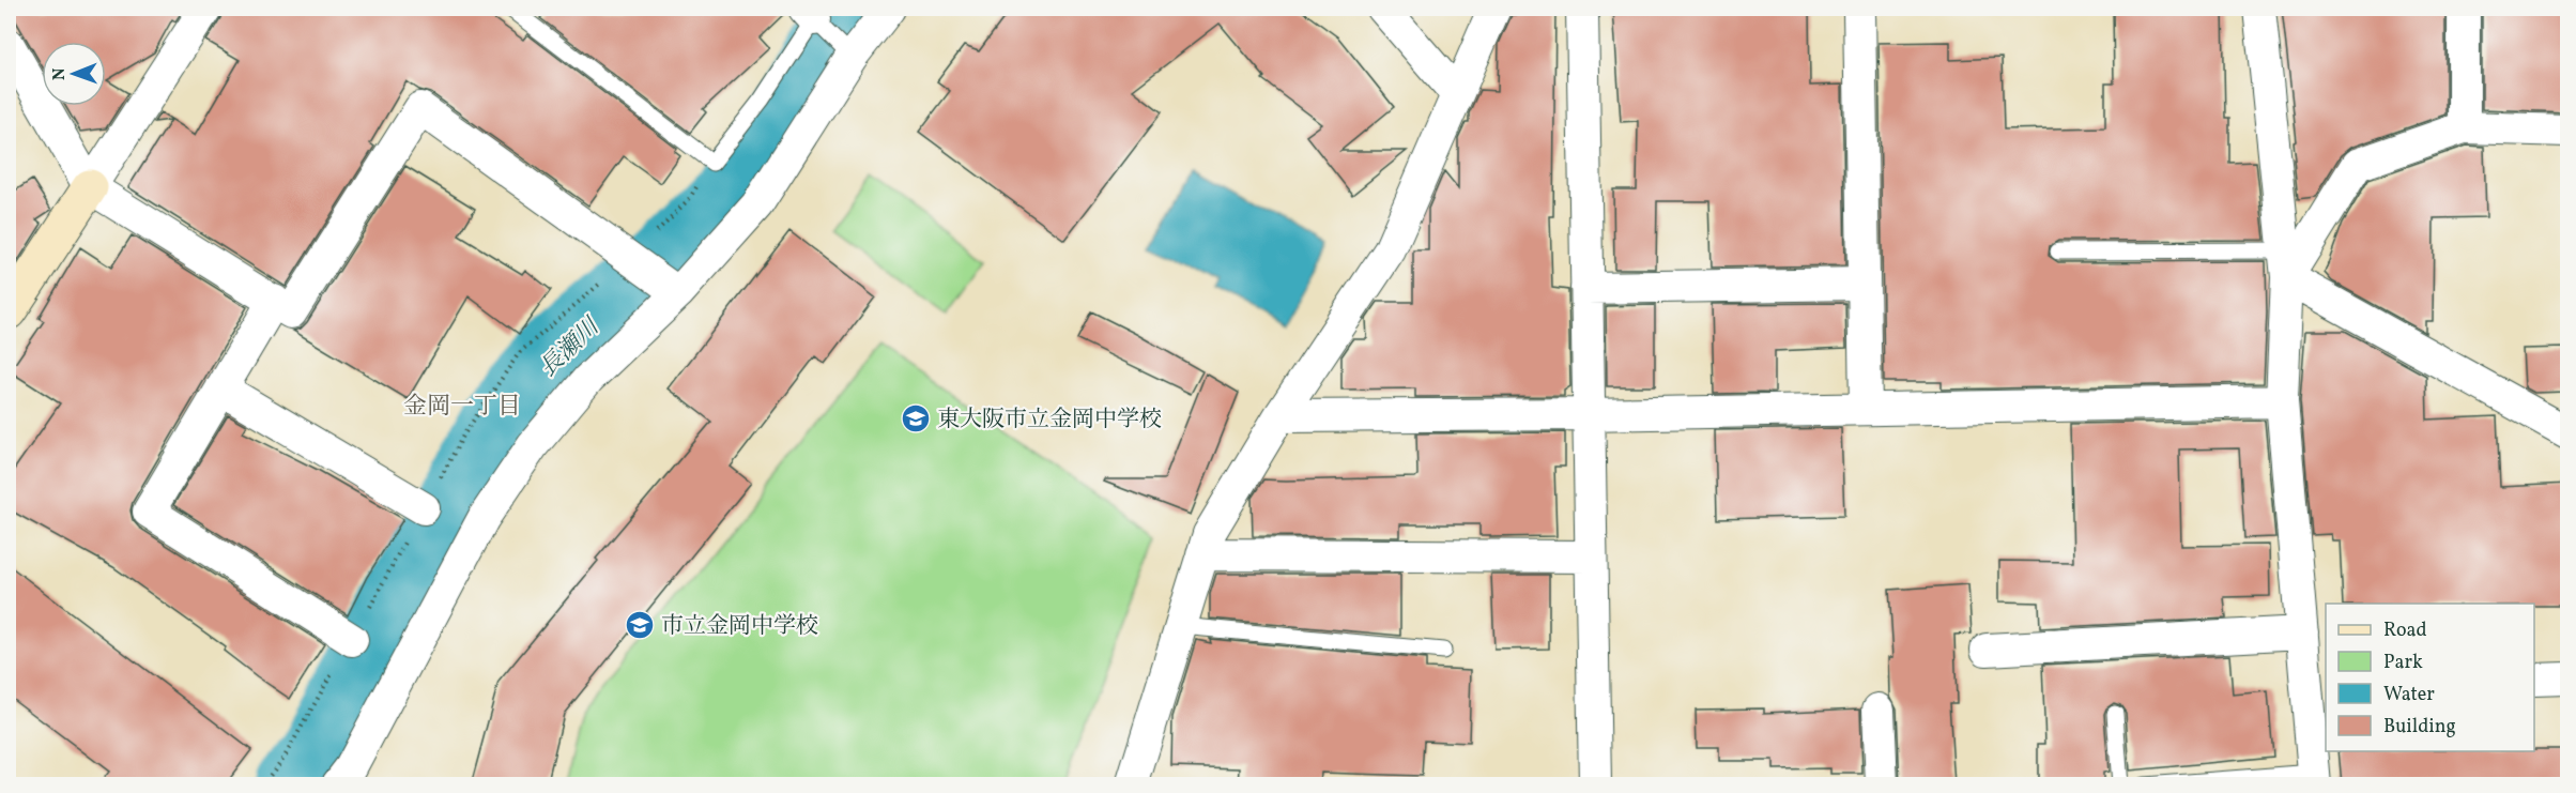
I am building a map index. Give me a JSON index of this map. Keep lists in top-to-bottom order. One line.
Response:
{"districts":["金岡一丁目"],"water":["長瀬川"],"places":{"school or university":["東大阪市立金岡中学校","市立金岡中学校"]},"legend":["Road","Park","Water","Building"],"north":"left"}
